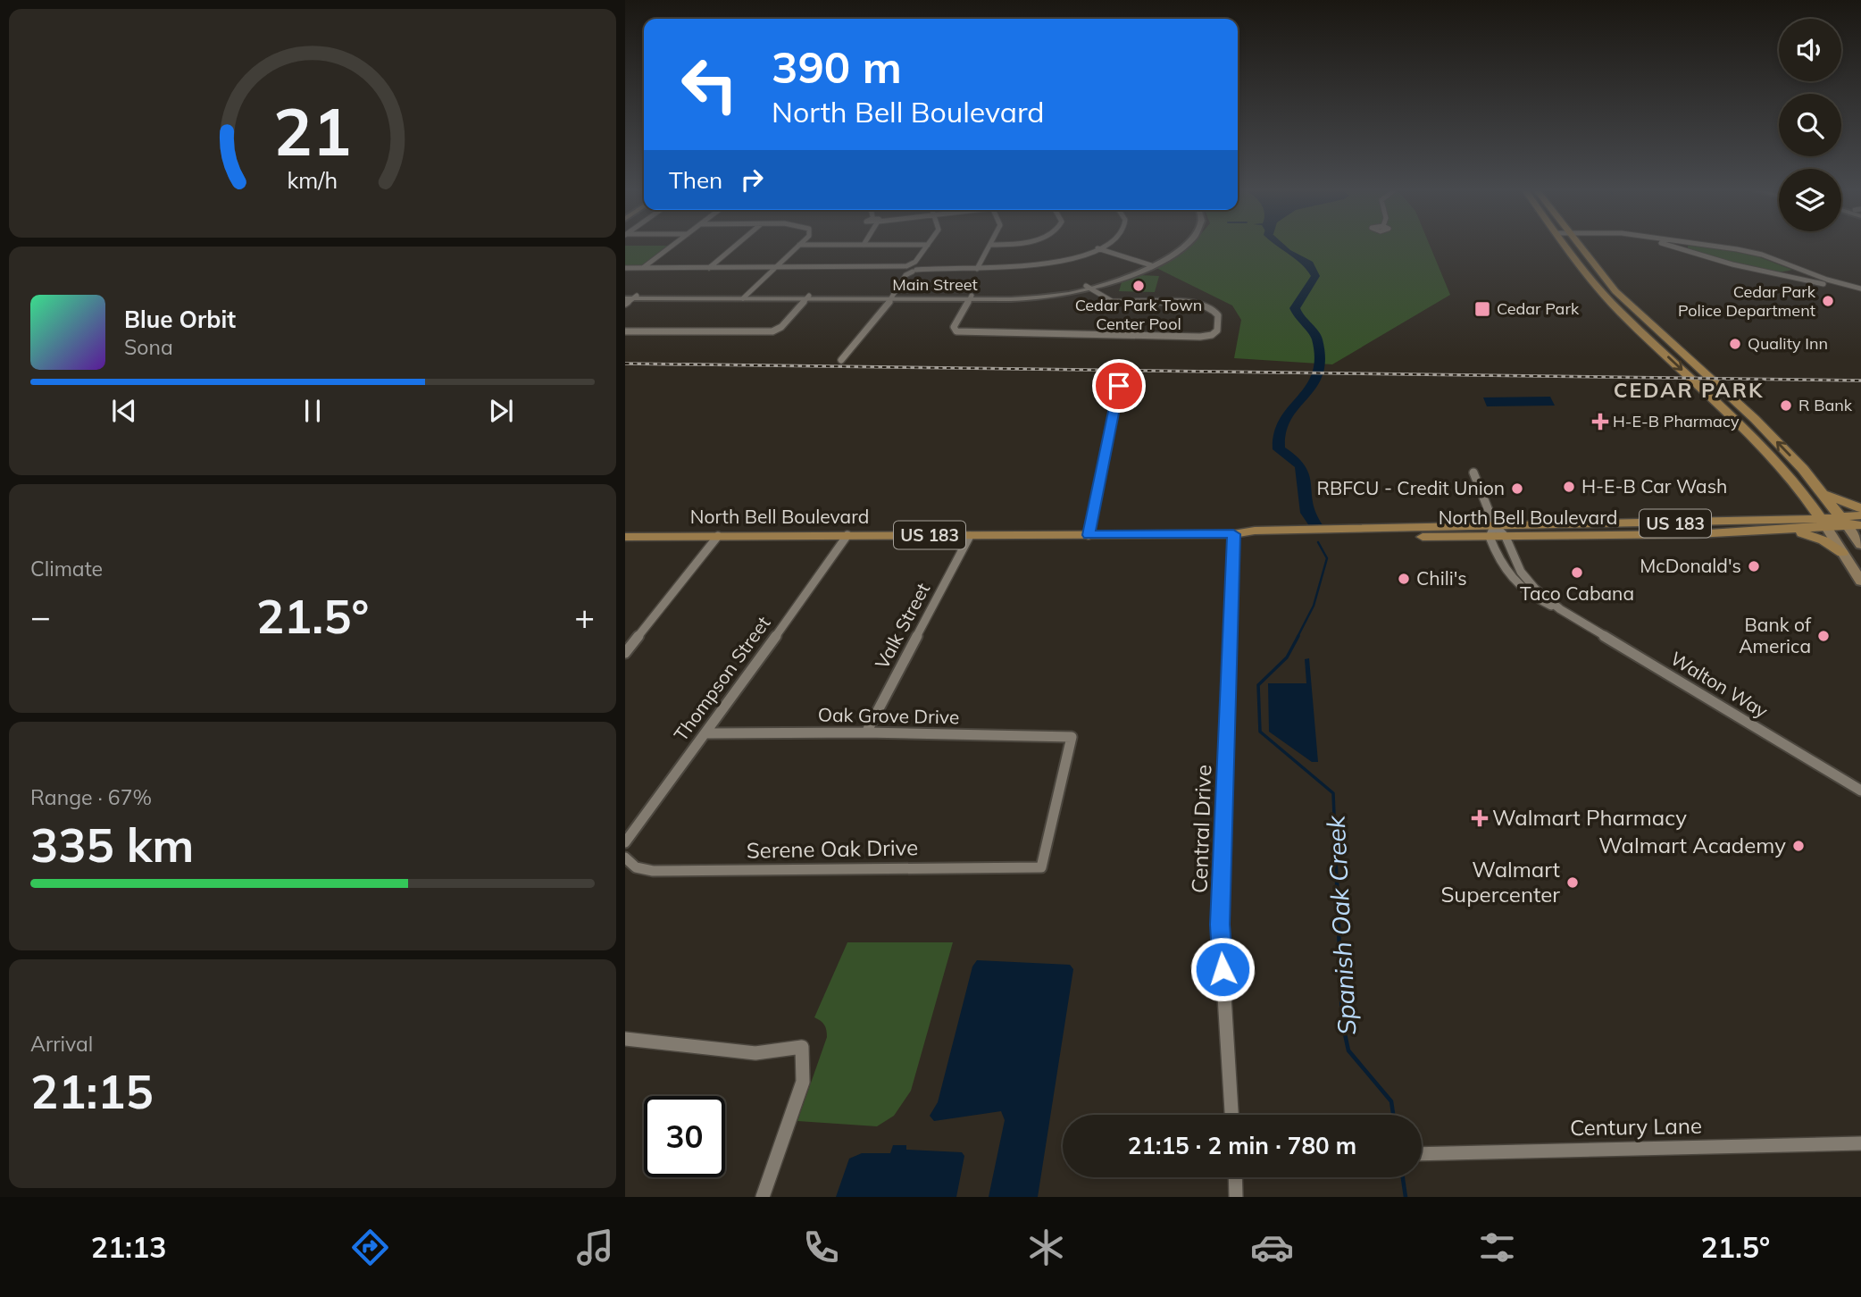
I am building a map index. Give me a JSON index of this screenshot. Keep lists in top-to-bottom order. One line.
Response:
{"streets":{"main road":["North Bell Boulevard","US 183"],"street":["Main Street","Valk Street","Thompson Street","Walton Way","Oak Grove Drive","Central Drive","Serene Oak Drive","Century Lane"]},"crossings":[["North Bell Boulevard","Valk Street"],["North Bell Boulevard","Thompson Street"],["North Bell Boulevard","Walton Way"],["North Bell Boulevard","Central Drive"],["Valk Street","Oak Grove Drive"],["Thompson Street","Oak Grove Drive"],["Oak Grove Drive","Serene Oak Drive"]],"districts":["CEDAR PARK"],"water":["Spanish Oak Creek"],"places":{"other":["Cedar Park Town Center Pool","Cedar Park Police Department","Quality Inn","R Bank","H-E-B Car Wash","RBFCU - Credit Union","McDonald's","Taco Cabana","Chili's","Bank of America","Walmart Academy","Walmart Supercenter"],"transit":["Cedar Park"],"health":["H-E-B Pharmacy","Walmart Pharmacy"]},"page":{"turn":["390 m","North Bell Boulevard"],"then":"Then","song":["Blue Orbit","Sona"],"tile":["Climate",["Range · 67%","335 km"],["Arrival","21:15"]],"heat":["−","21.5°","+"],"limit":"30","trip":"21:15 · 2 min · 780 m","tabs":["21:13","21.5°"],"gauge":["21","km/h"]}}
